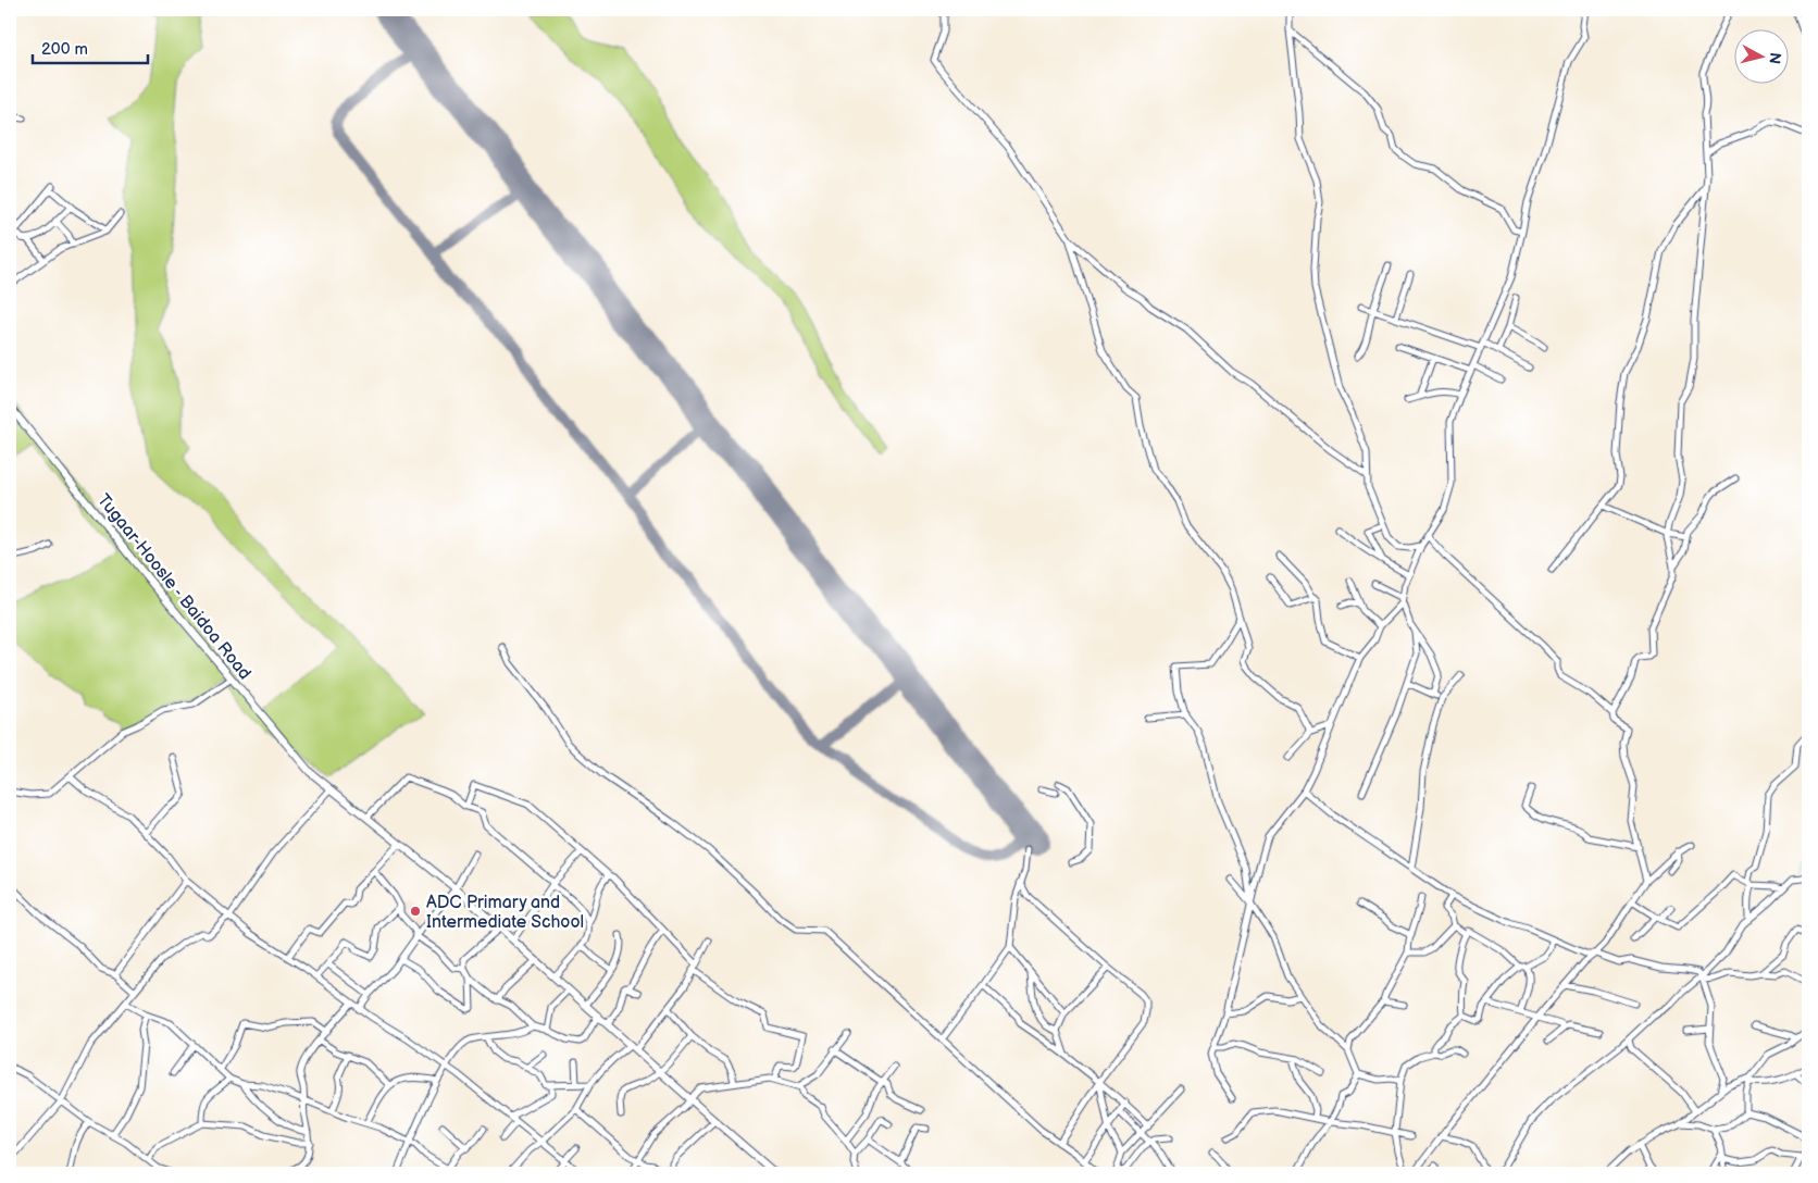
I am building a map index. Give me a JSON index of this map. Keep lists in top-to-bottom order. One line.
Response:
{"streets":{"main road":["Tugaar-Hoosle - Baidoa Road"]},"places":["ADC Primary and Intermediate School"],"scale_bar":"200 m","north":"right"}
